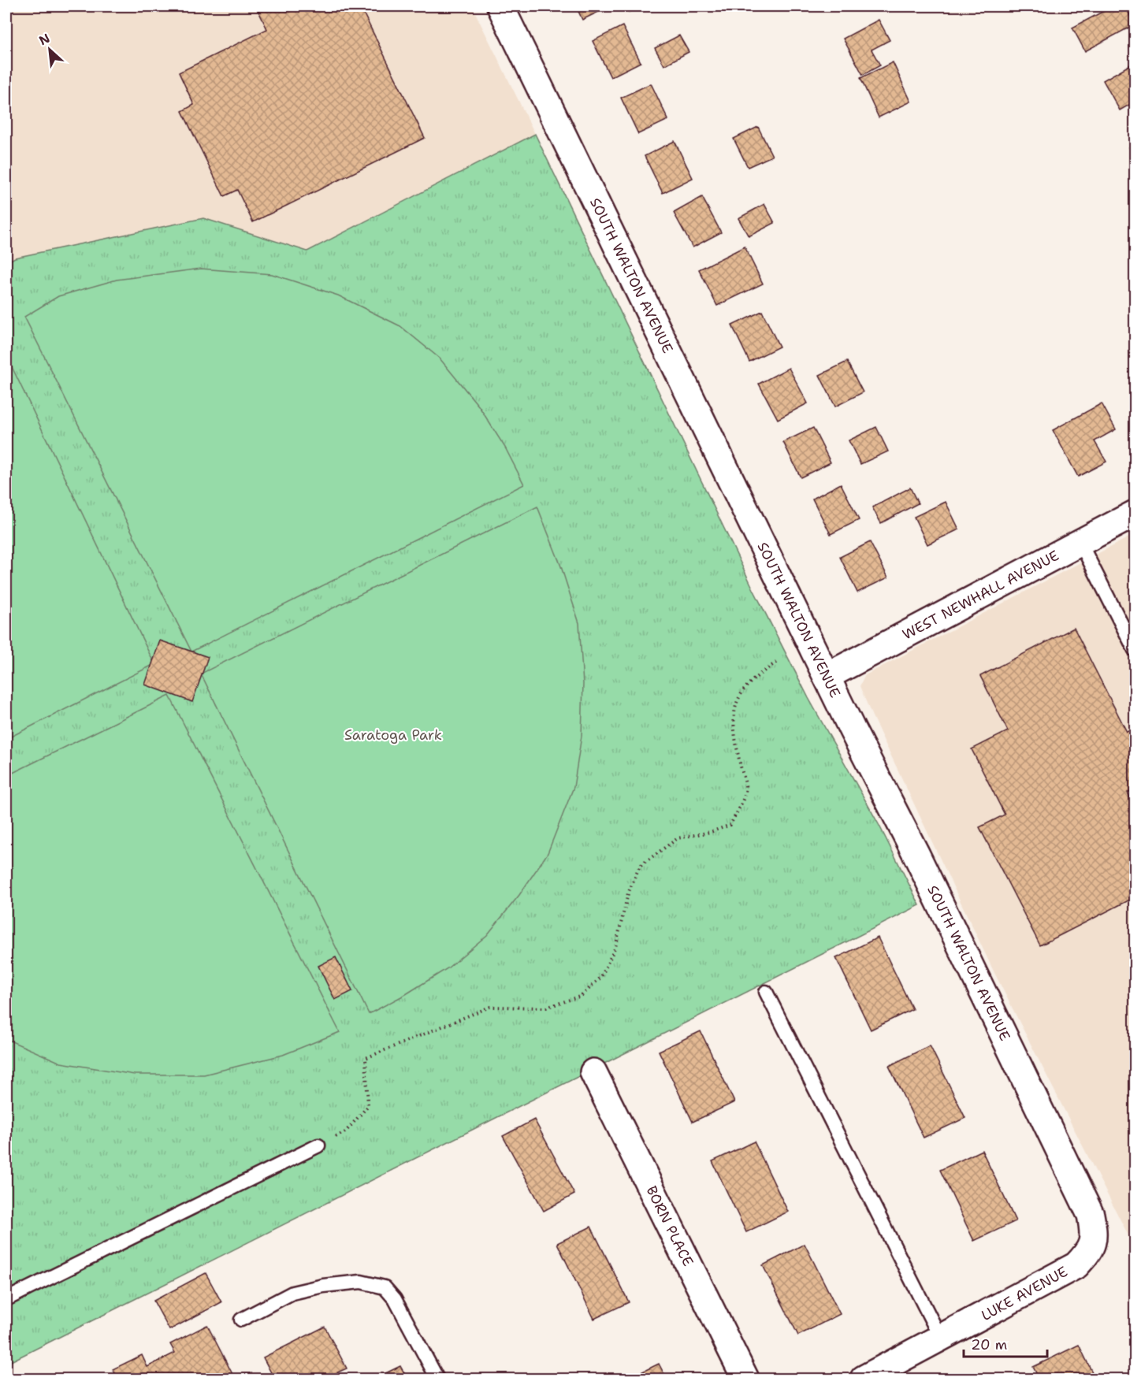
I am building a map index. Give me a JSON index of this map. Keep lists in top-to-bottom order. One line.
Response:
{"streets":{"street":["SOUTH WALTON AVENUE","WEST NEWHALL AVENUE","BORN PLACE","LUKE AVENUE"]},"crossings":[["SOUTH WALTON AVENUE","WEST NEWHALL AVENUE"],["SOUTH WALTON AVENUE","LUKE AVENUE"]],"parks":["Saratoga Park"],"scale_bar":"20 m","north":"top left"}
